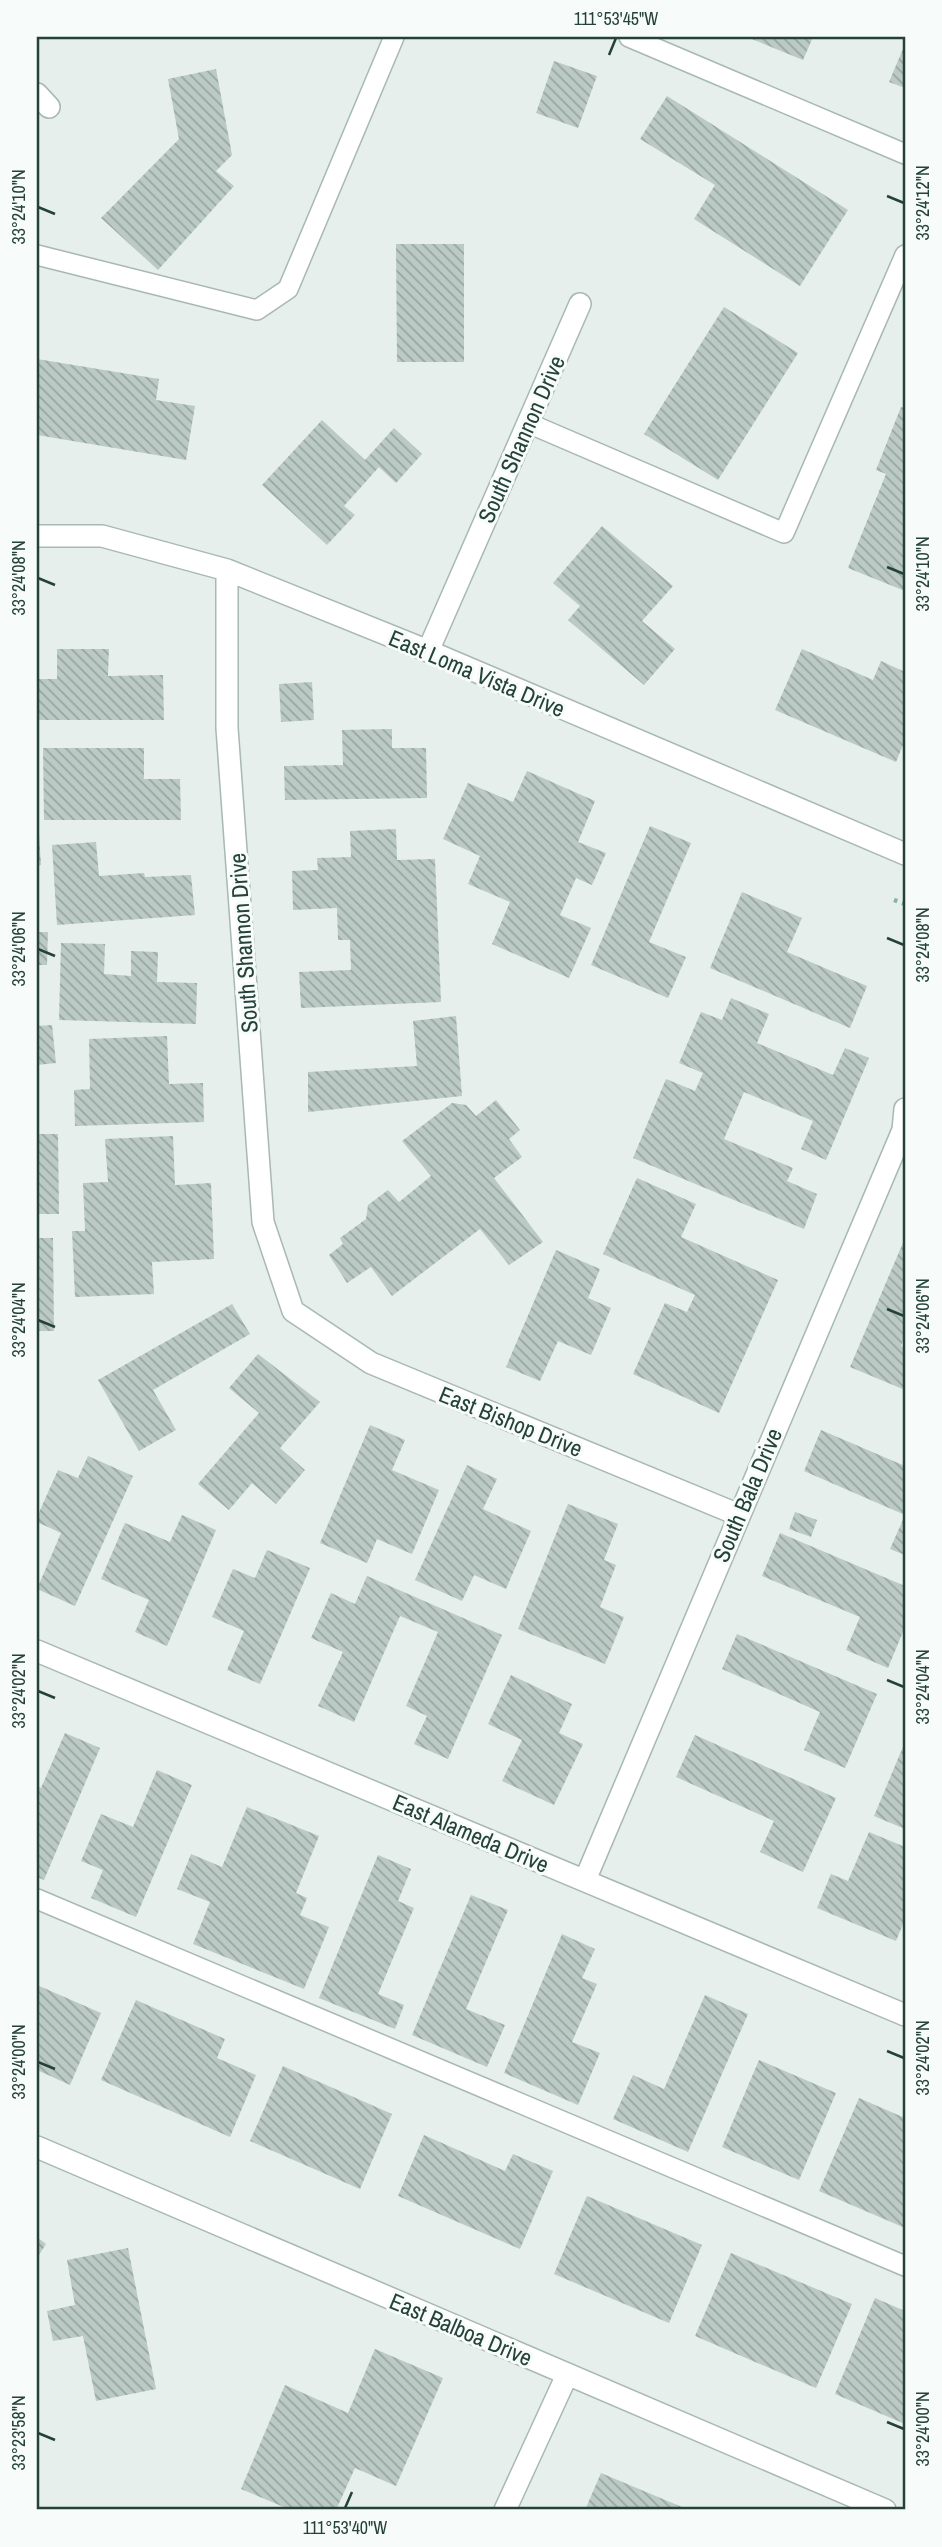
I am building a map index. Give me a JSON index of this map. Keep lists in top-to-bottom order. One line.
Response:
{"streets":{"street":["South Shannon Drive","East Loma Vista Drive","East Bishop Drive","South Bala Drive","East Alameda Drive","East Balboa Drive"]},"crossings":[["South Shannon Drive","East Loma Vista Drive"],["South Shannon Drive","East Bishop Drive"],["East Bishop Drive","South Bala Drive"],["South Bala Drive","East Alameda Drive"]],"coordinates":["111°53'45\"W","33°24'12\"N","33°24'10\"N","33°24'08\"N","33°24'06\"N","33°24'04\"N","33°24'02\"N","33°24'00\"N","33°23'58\"N","111°53'40\"W"]}
